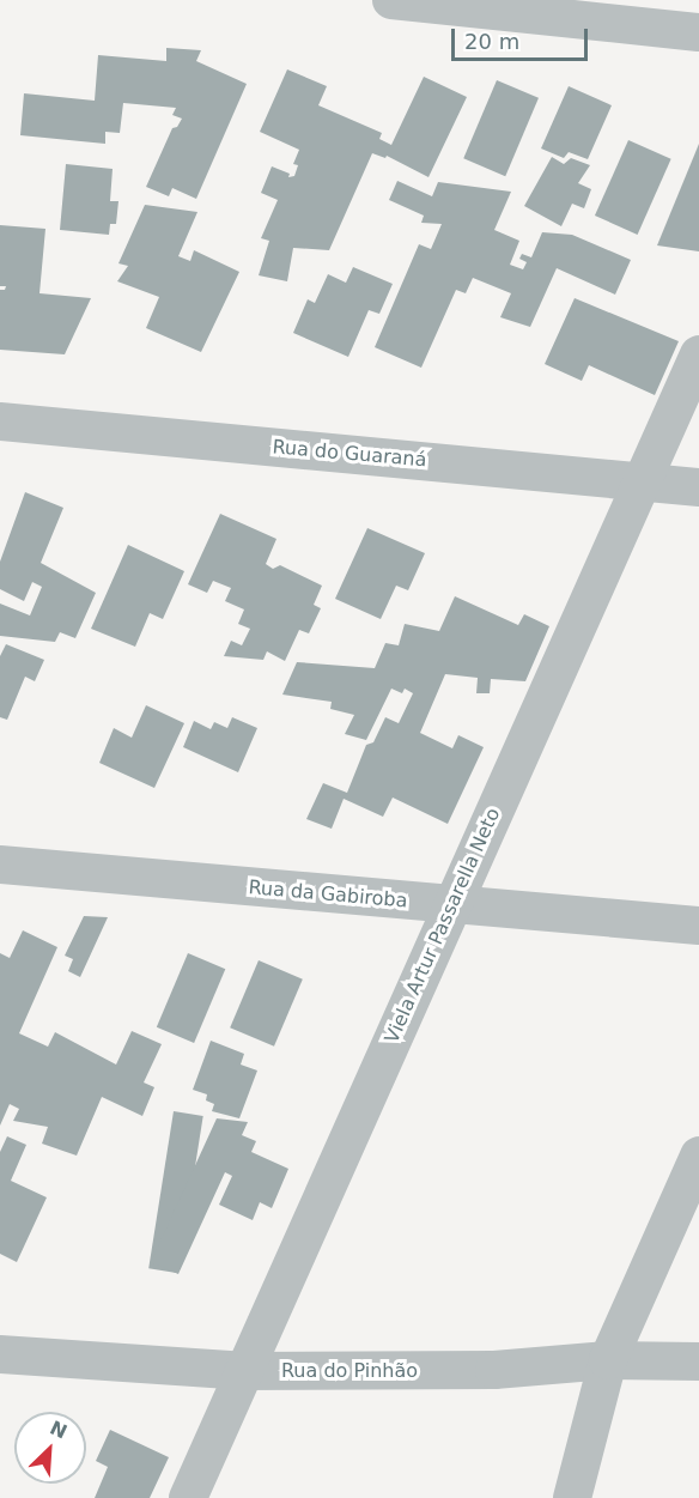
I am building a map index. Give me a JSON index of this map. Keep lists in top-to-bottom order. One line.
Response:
{"streets":{"street":["Rua do Guaraná","Rua da Gabiroba","Viela Artur Passarella Neto","Rua do Pinhão"]},"crossings":[["Rua do Guaraná","Viela Artur Passarella Neto"],["Rua da Gabiroba","Viela Artur Passarella Neto"],["Viela Artur Passarella Neto","Rua do Pinhão"]],"scale_bar":"20 m","north":"top right"}
